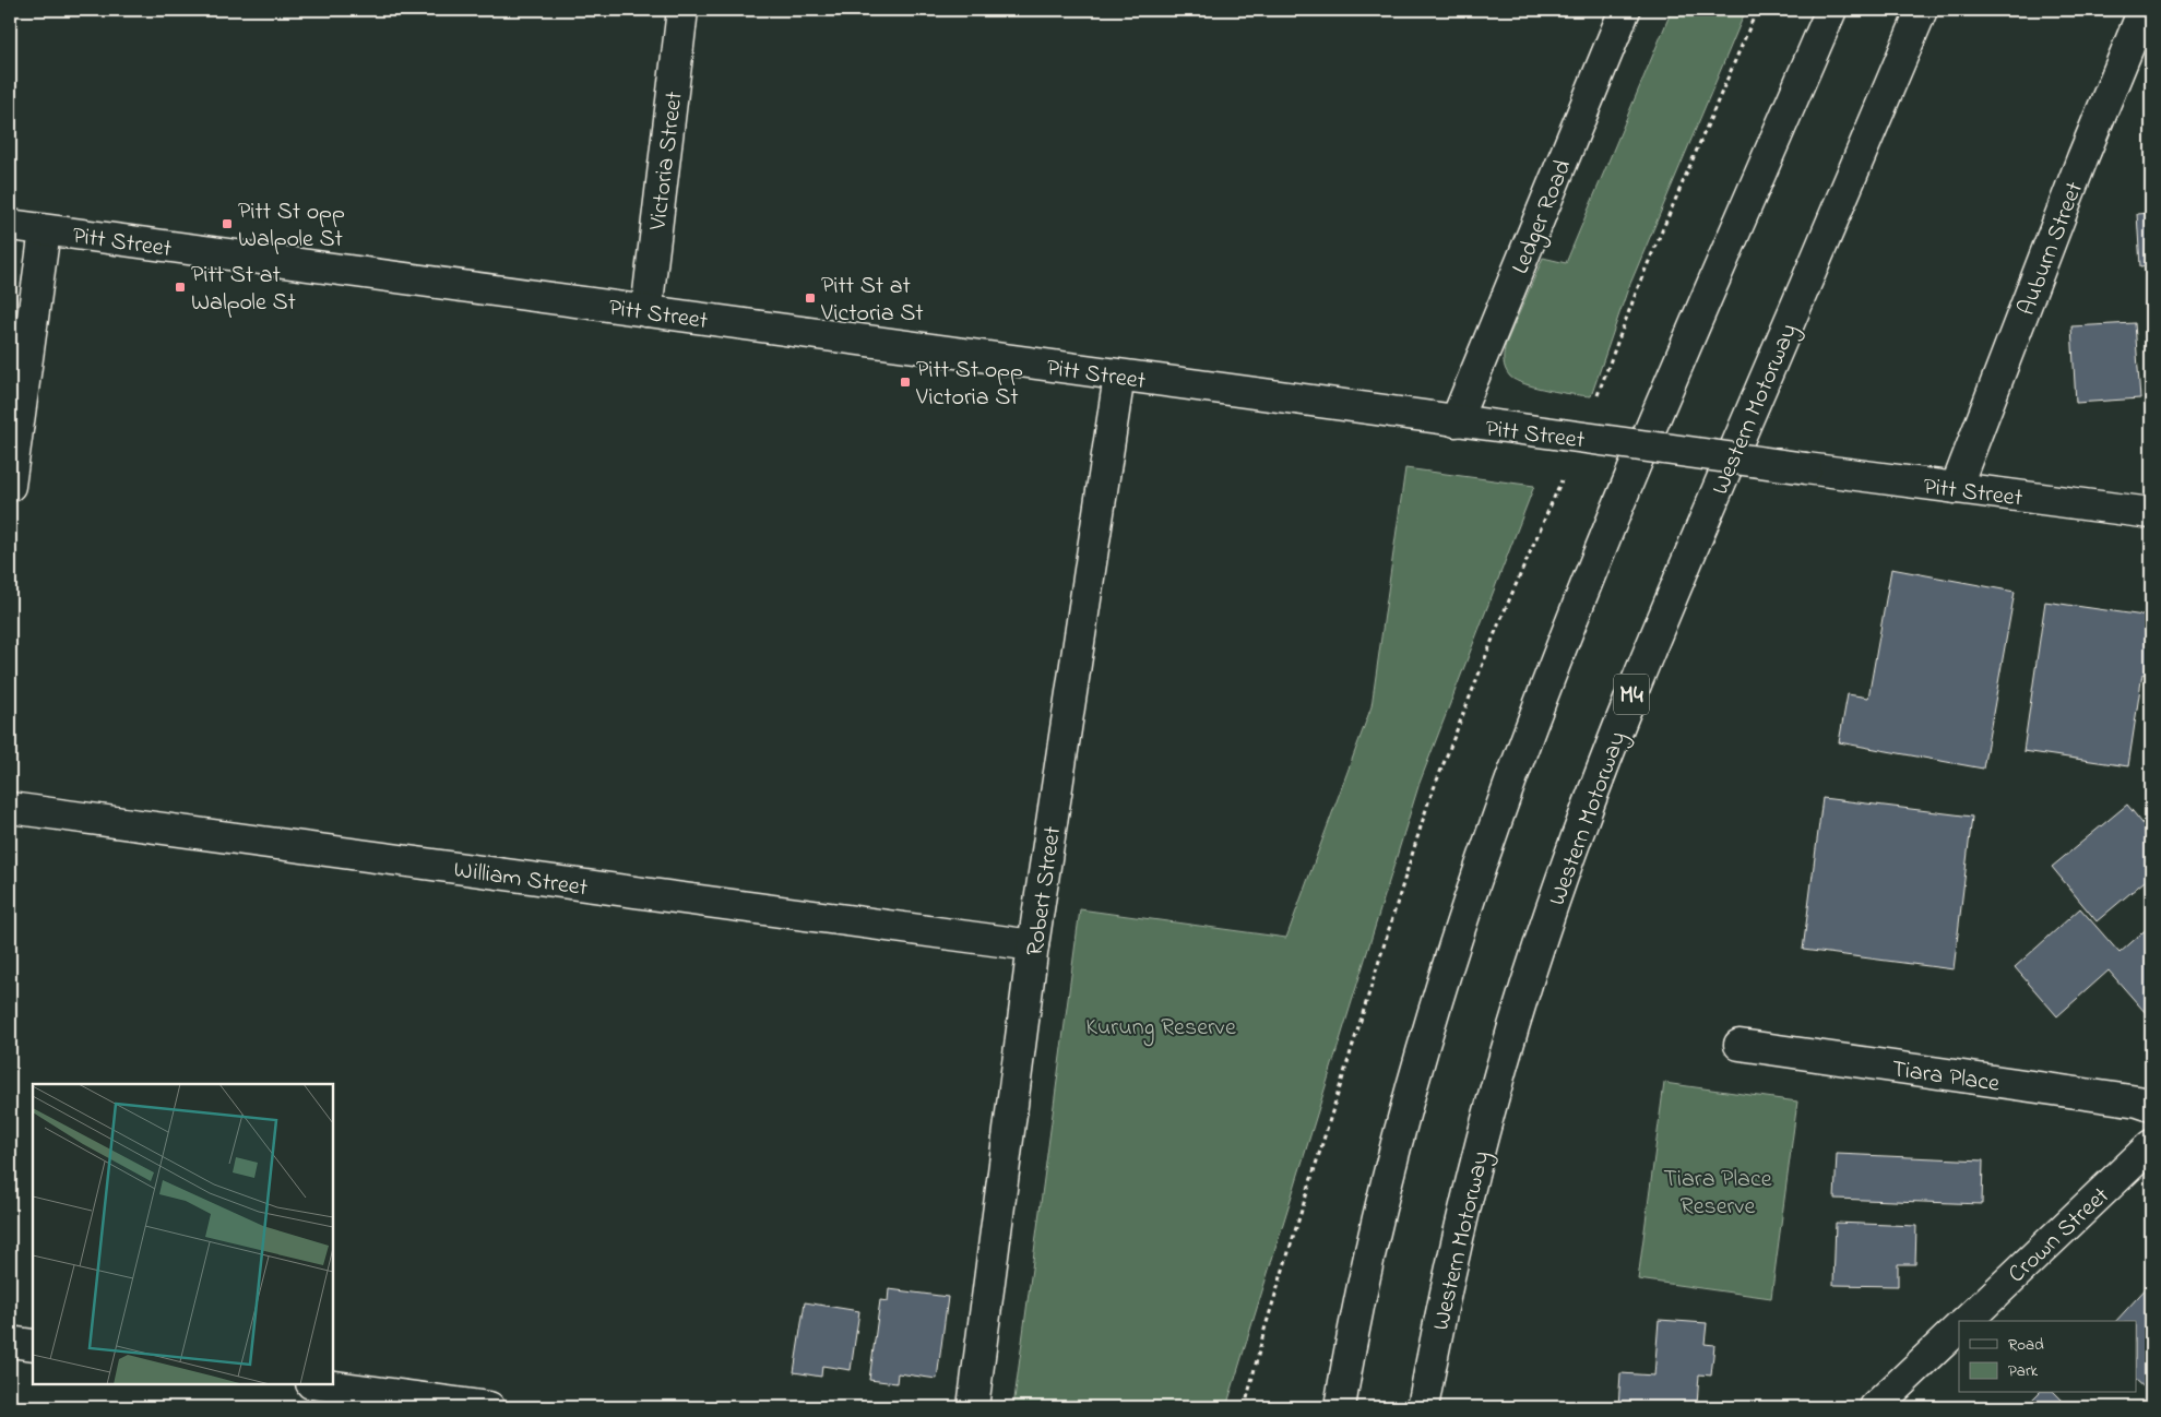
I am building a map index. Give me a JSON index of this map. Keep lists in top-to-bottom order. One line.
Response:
{"streets":{"main road":["Victoria Street","Ledger Road","Pitt Street","Auburn Street","Western Motorway","M4","William Street","Robert Street","Tiara Place","Crown Street"]},"crossings":[["Victoria Street","Pitt Street"],["Ledger Road","Pitt Street"],["Pitt Street","Auburn Street"],["Pitt Street","Robert Street"],["William Street","Robert Street"]],"parks":["Kurung Reserve","Tiara Place Reserve"],"places":{"transit":["Pitt St opp Walpole St","Pitt St at Walpole St","Pitt St at Victoria St","Pitt St opp Victoria St"]},"legend":["Road","Park"]}
